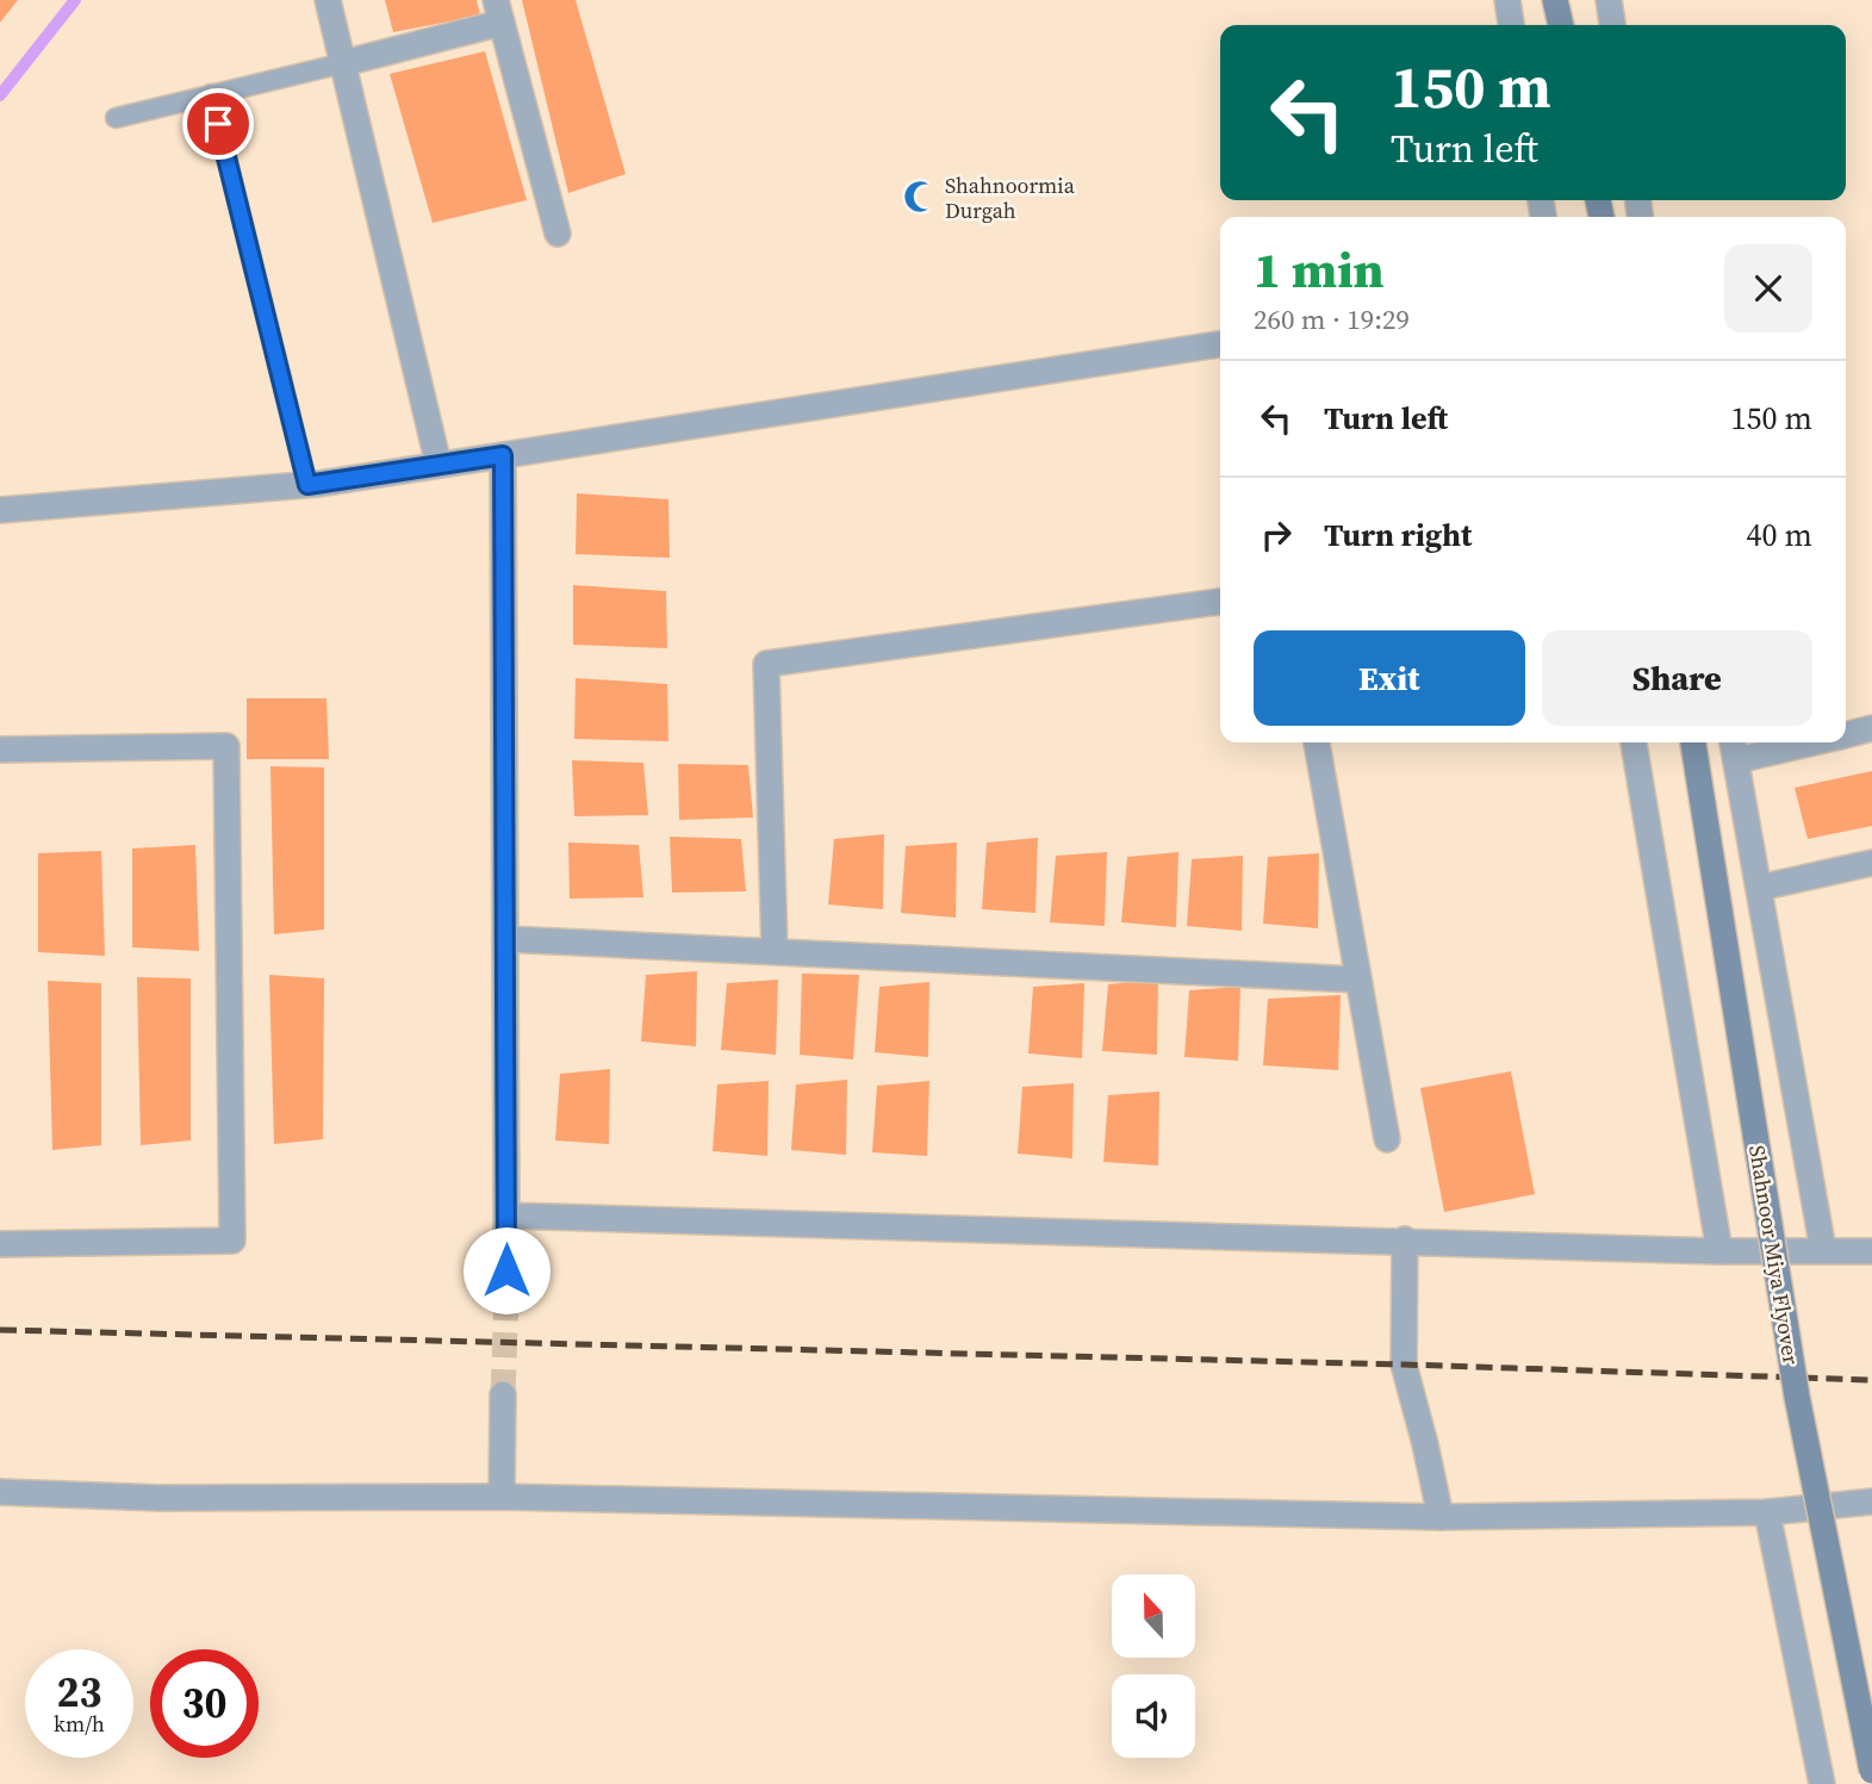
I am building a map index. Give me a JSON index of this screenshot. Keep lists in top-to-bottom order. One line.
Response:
{"streets":{"main road":["Shahnoor Miya Flyover"]},"places":{"mosque":["Shahnoormia Durgah"]},"north":"top","page":{"turn":["150 m","Turn left"],"heading":["1 min","260 m · 19:29"],"list":[{"name":"Turn left","value":"150 m"},{"name":"Turn right","value":"40 m"}],"buttons":["Exit","Share"],"speed":"23 km/h","limit":"30"}}
